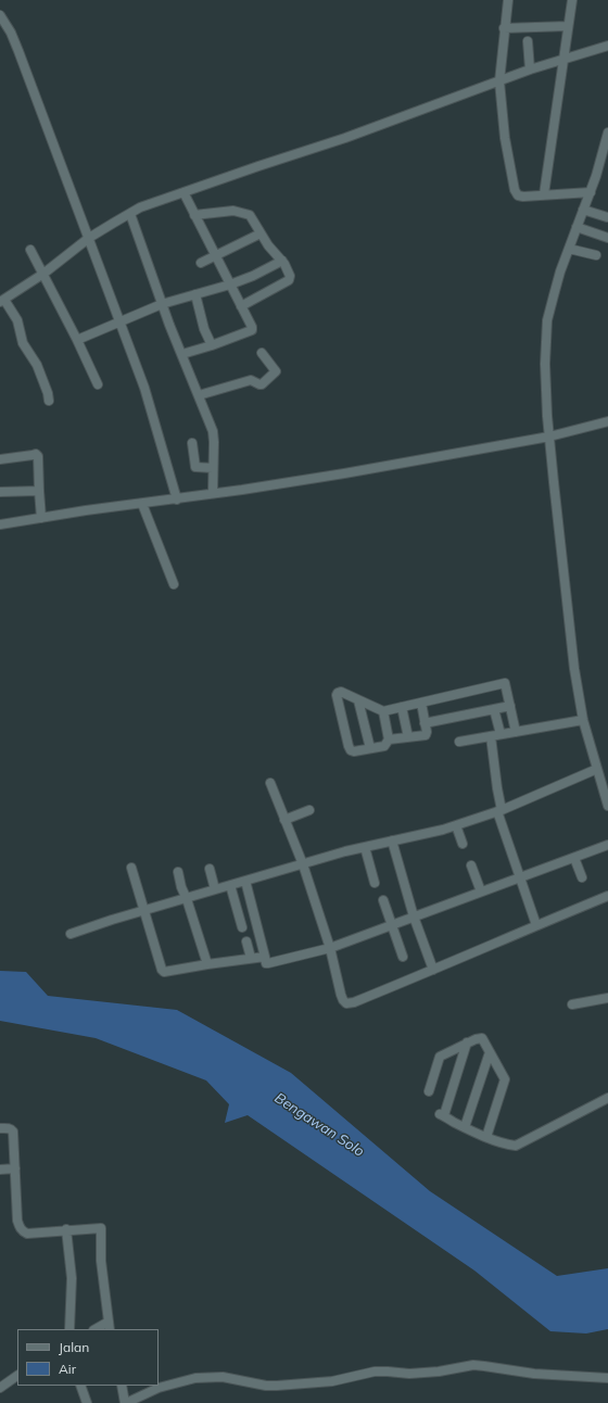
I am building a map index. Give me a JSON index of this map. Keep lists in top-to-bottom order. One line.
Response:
{"water":["Bengawan Solo"],"legend":["Jalan","Air"]}
